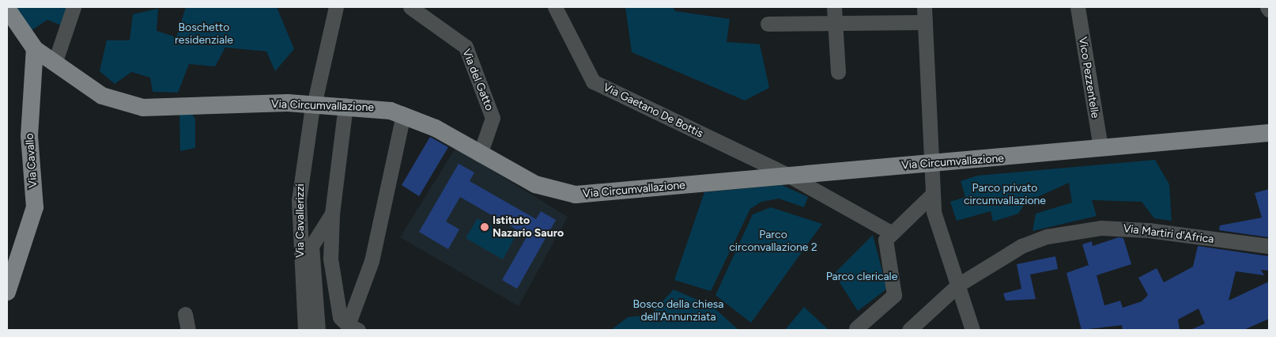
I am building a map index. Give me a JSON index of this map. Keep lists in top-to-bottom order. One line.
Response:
{"streets":{"main road":["Via Circumvallazione","Via Cavallo"],"street":["Vico Pezzentelle","Via del Gatto","Via Gaetano De Bottis","Via Cavallerizzi","Via Martiri d'Africa"]},"crossings":[["Vico Pezzentelle","Via Circumvallazione"],["Via del Gatto","Via Circumvallazione"],["Via Circumvallazione","Via Gaetano De Bottis"],["Via Circumvallazione","Via Cavallo"]],"parks":["Boschetto residenziale","Parco privato circumvallazione","Parco circonvallazione 2","Parco clericale","Bosco della chiesa dell'Annunziata"],"places":["Istituto Nazario Sauro"]}
